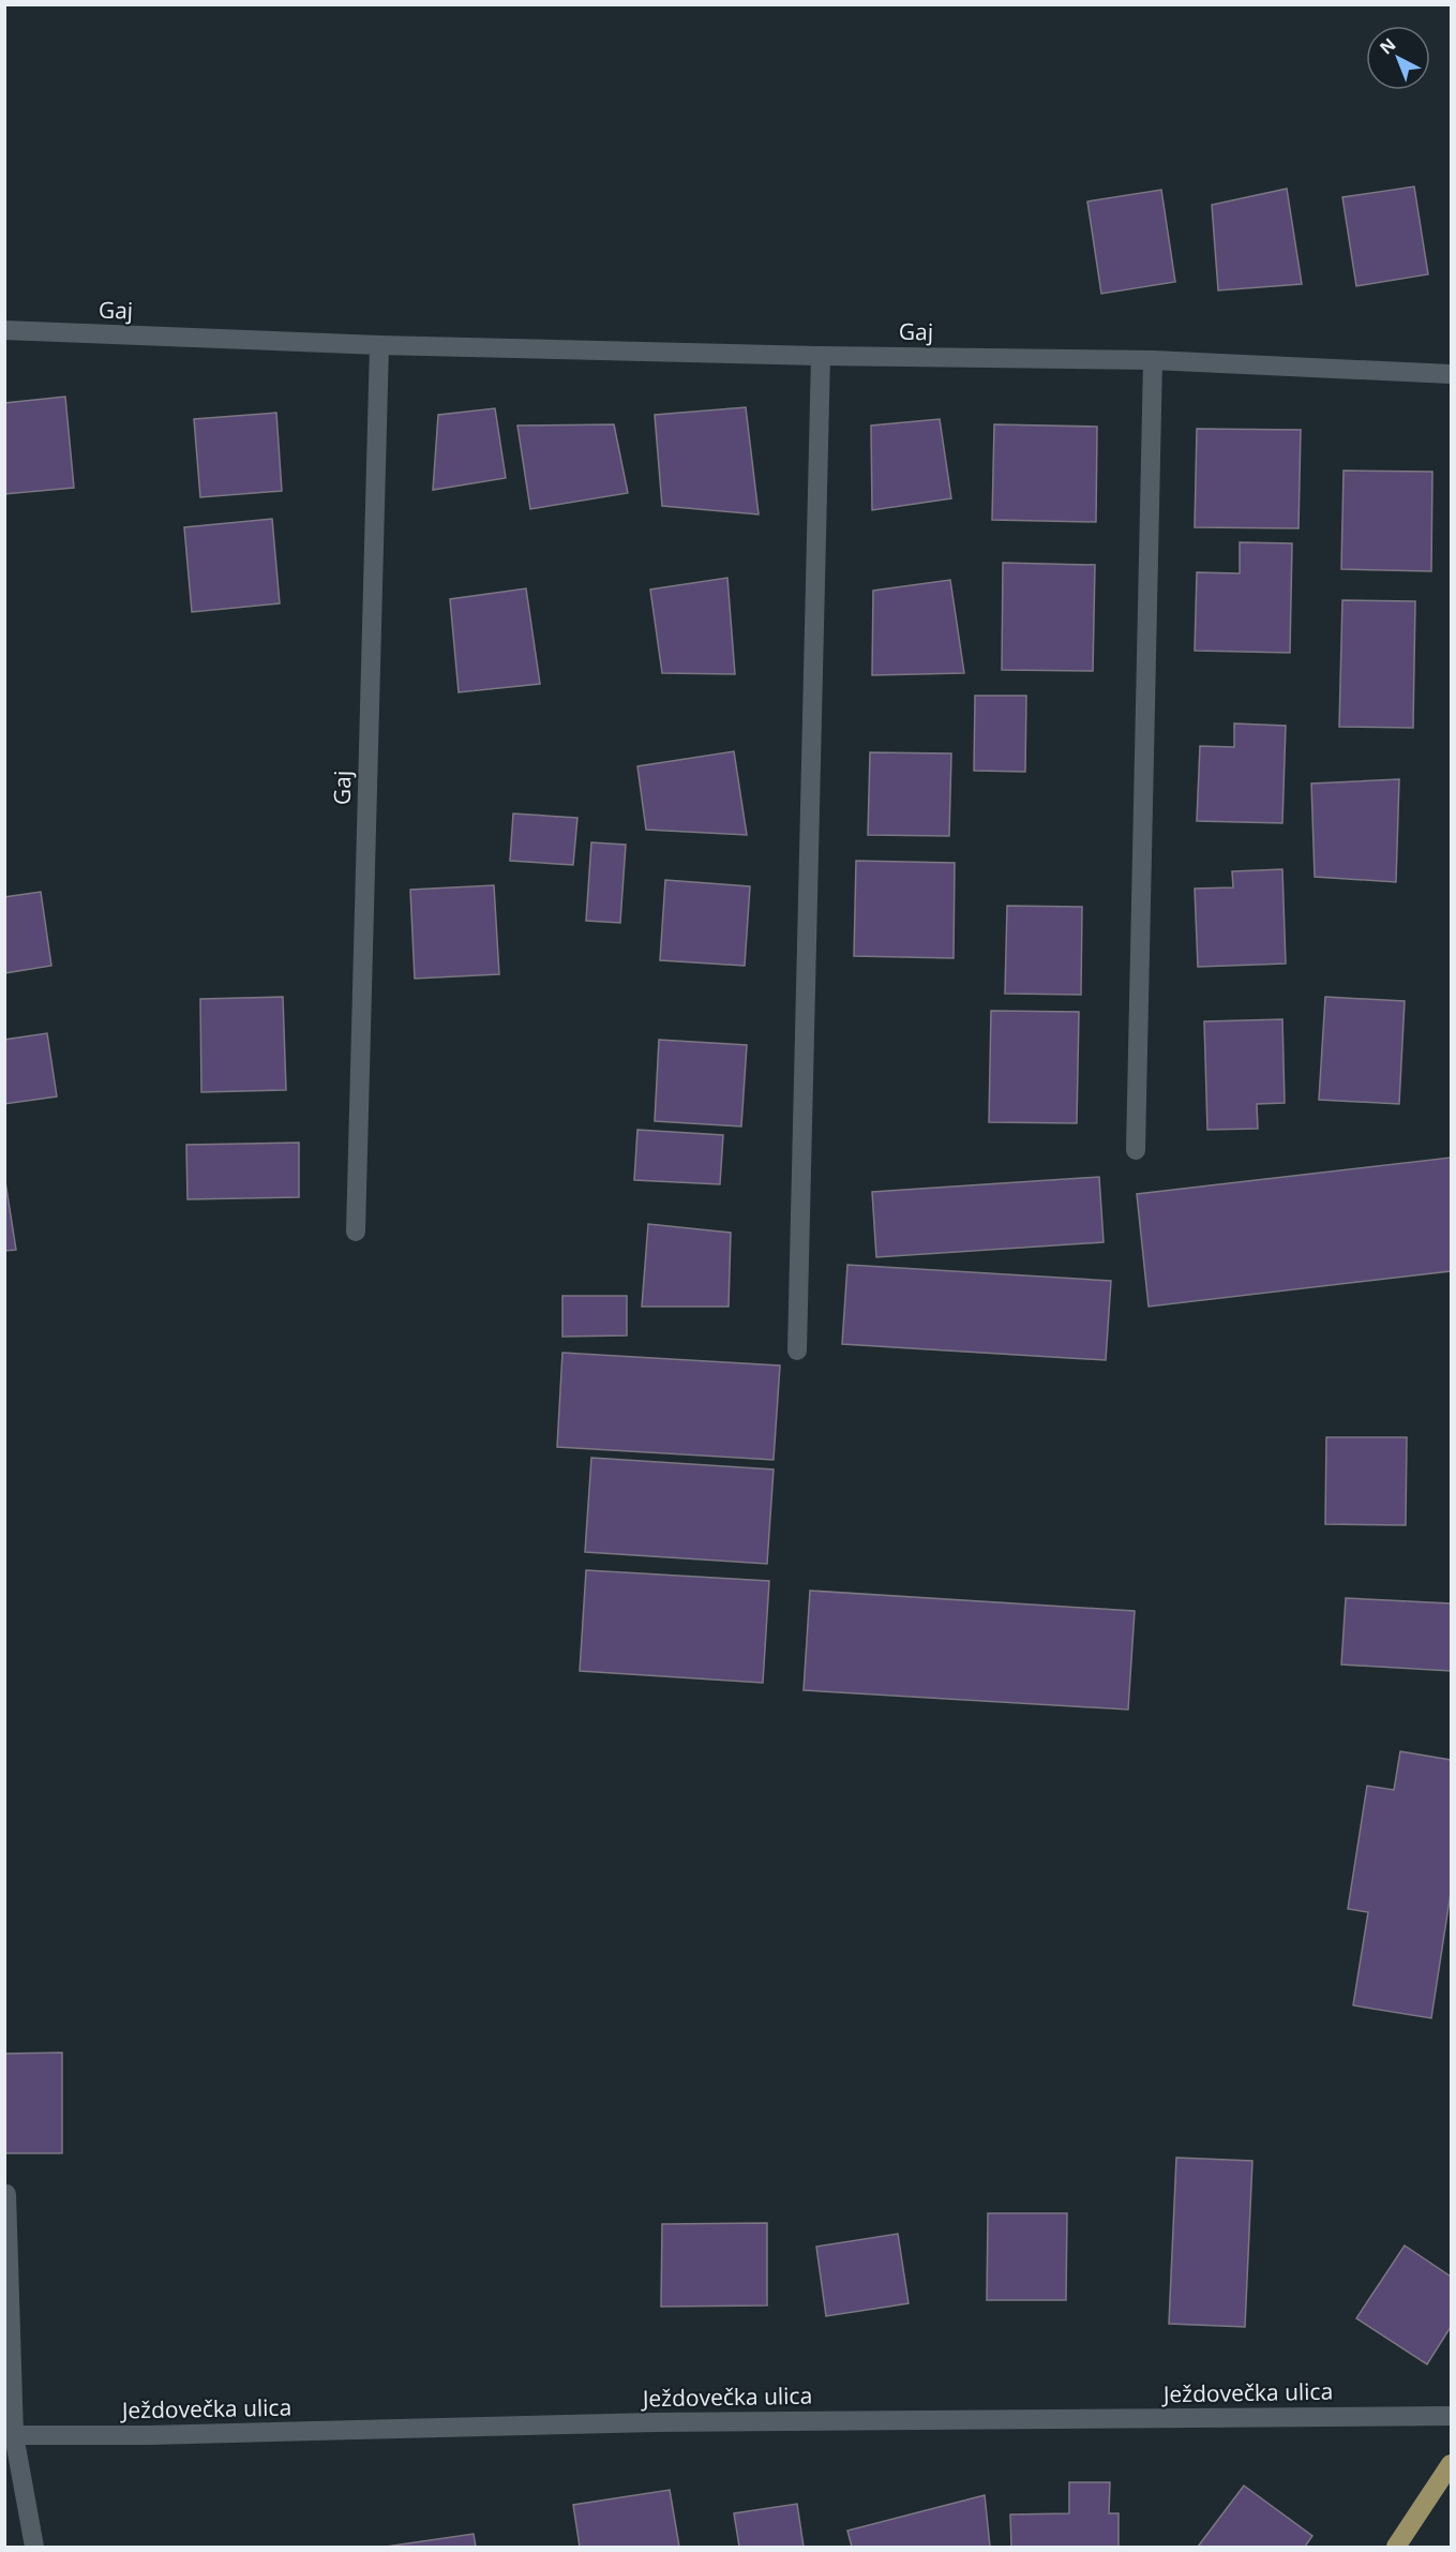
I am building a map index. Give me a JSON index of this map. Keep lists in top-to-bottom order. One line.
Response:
{"streets":{"street":["Gaj","Ježdovečka ulica"]},"north":"top left"}
